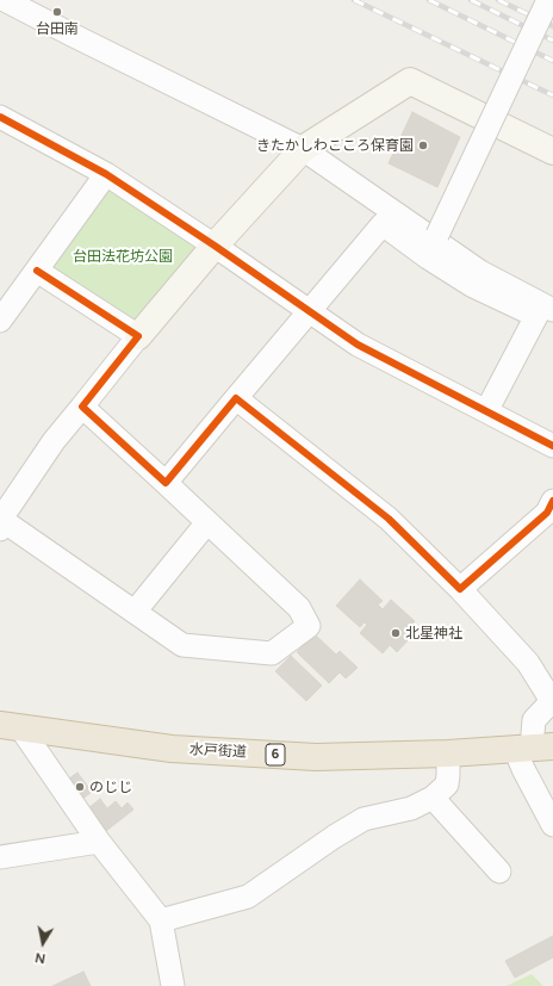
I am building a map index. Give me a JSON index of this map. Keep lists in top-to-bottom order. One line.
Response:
{"streets":{"highway":["水戸街道","6"]},"parks":["台田法花坊公園"],"places":["台田南","きたかしわこころ保育園","北星神社","のじじ"],"north":"bottom"}
